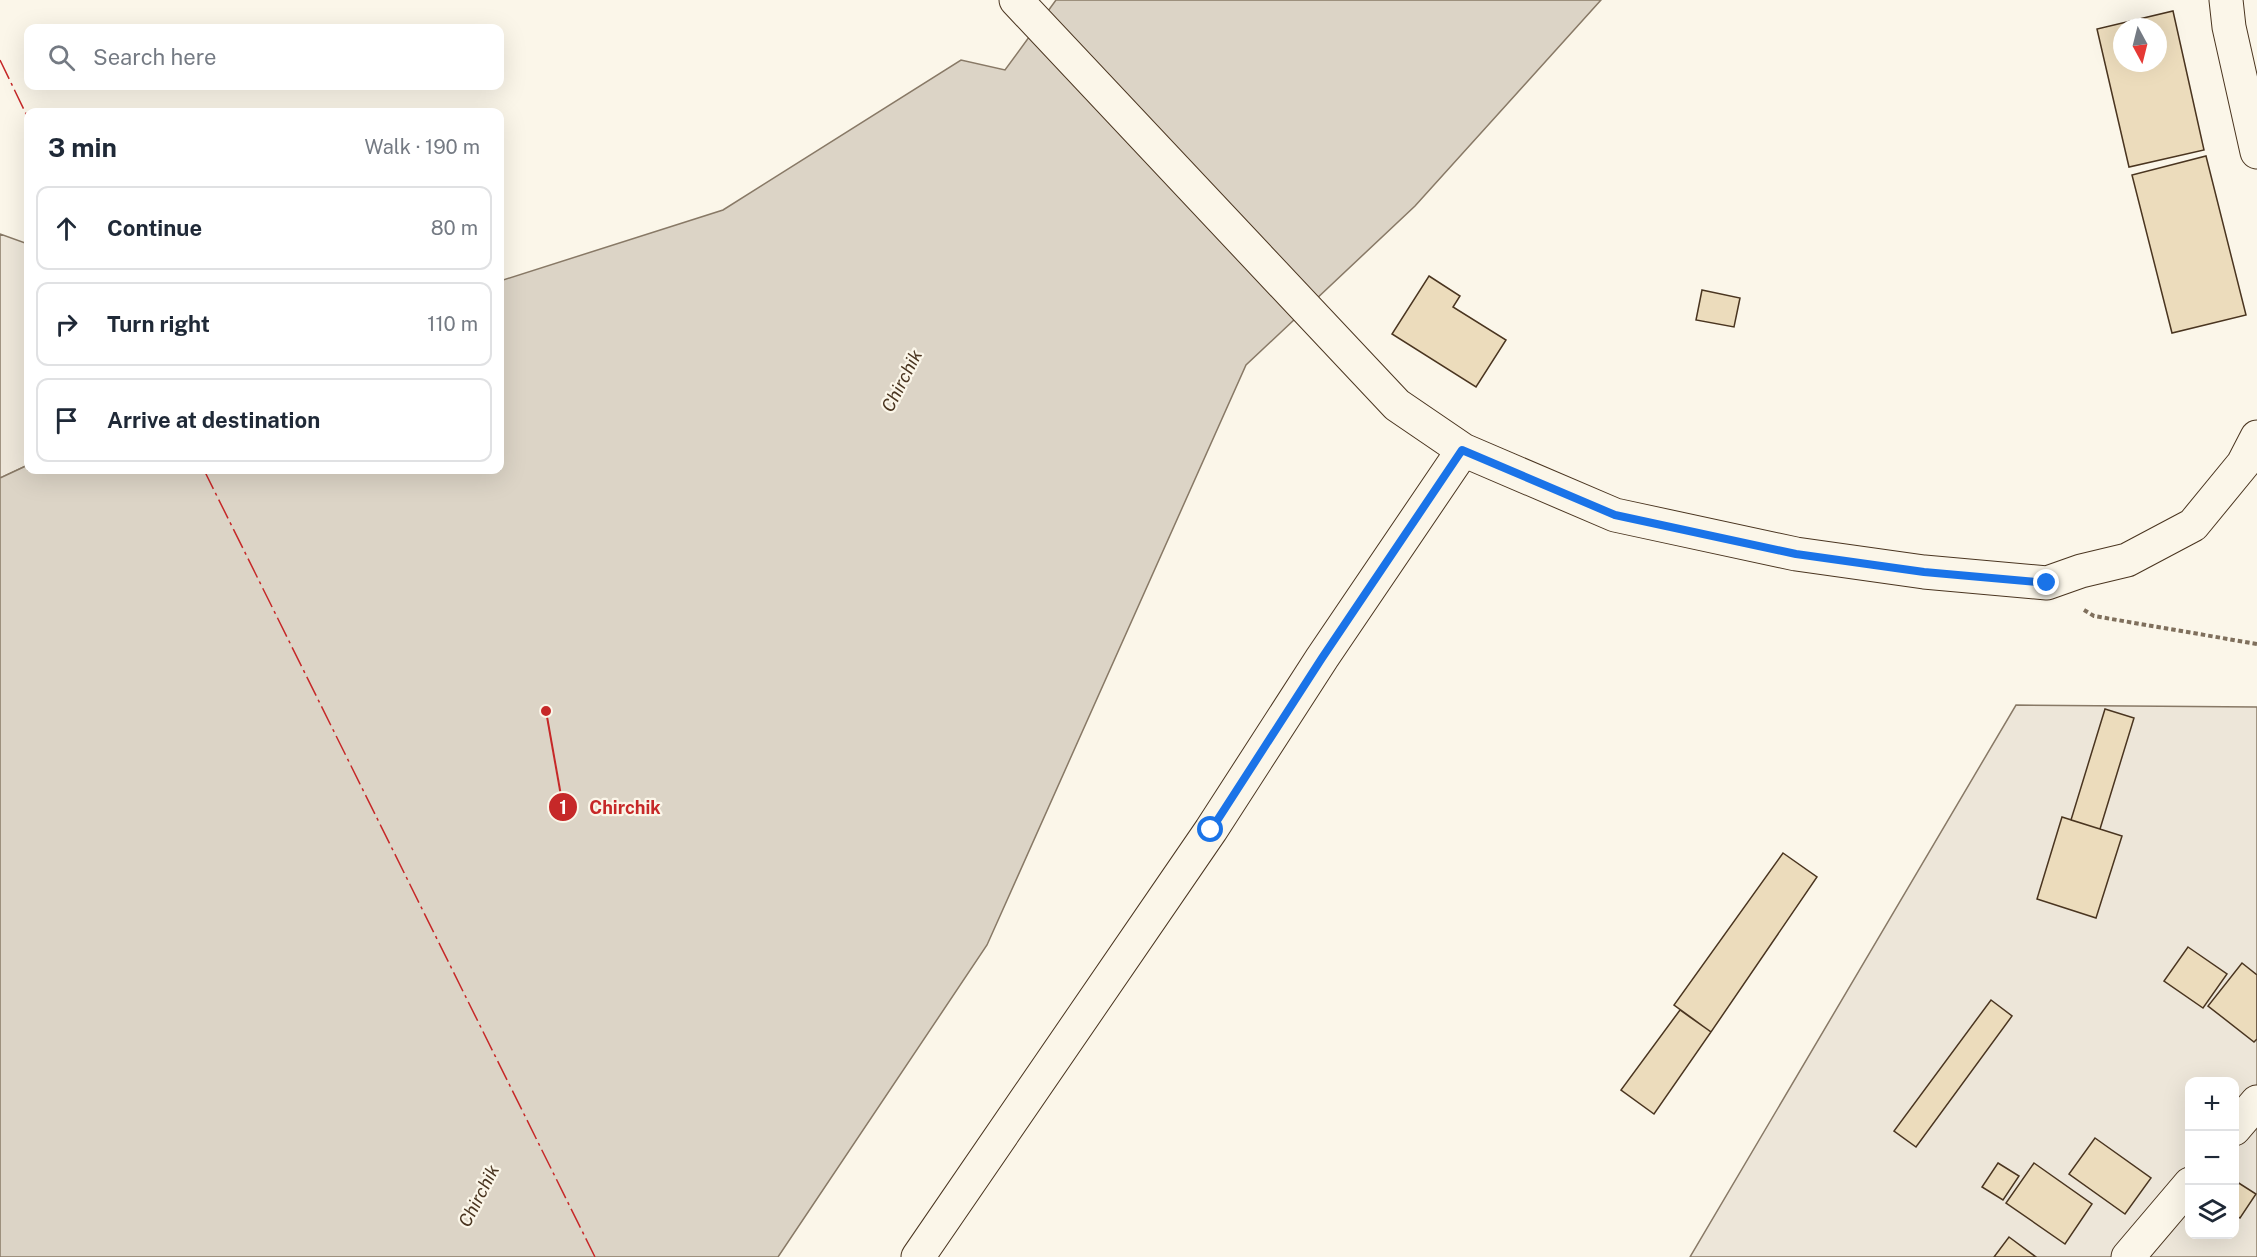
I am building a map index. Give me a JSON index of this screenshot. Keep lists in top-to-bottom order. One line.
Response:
{"water":["Chirchik"],"places":["Chirchik"],"north":"bottom","page":{"search":"Search here","heading":["3 min","Walk · 190 m"],"list":[["Continue","80 m"],["Turn right","110 m"],"Arrive at destination"],"map_buttons":["+","−"]}}
